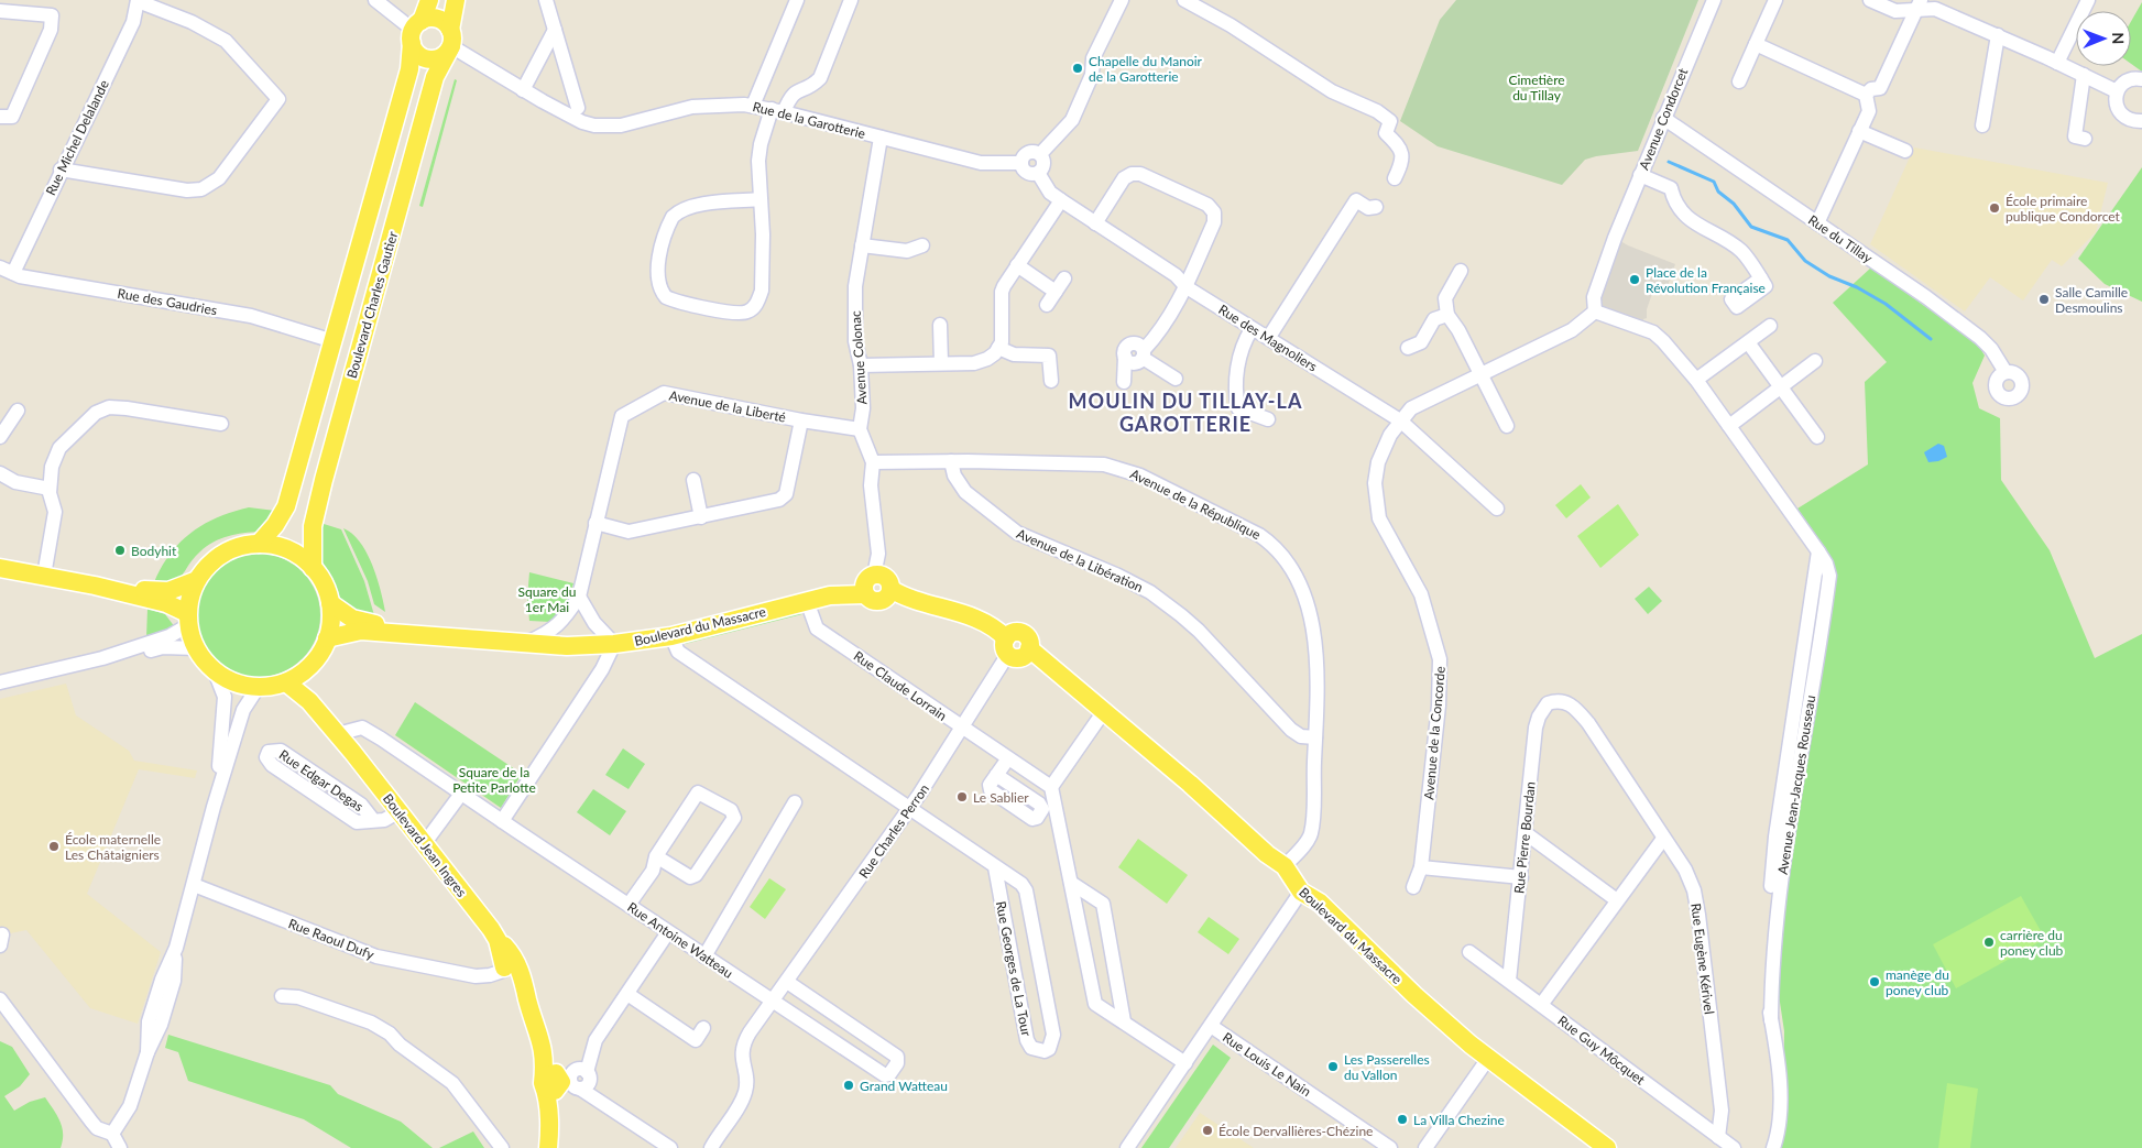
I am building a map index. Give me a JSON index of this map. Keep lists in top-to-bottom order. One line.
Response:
{"streets":{"main road":["Boulevard Charles Gautier","Boulevard du Massacre","Boulevard Jean Ingres"],"street":["Avenue Condorcet","Rue de la Garotterie","Rue Michel Delalande","Rue du Tillay","Rue des Gaudries","Rue des Magnoliers","Avenue Colonac","Avenue de la Liberté","Avenue de la République","Avenue de la Libération","Rue Claude Lorrain","Avenue de la Concorde","Rue Edgar Degas","Avenue Jean-Jacques Rousseau","Rue Charles Perron","Rue Pierre Bourdan","Rue Raoul Dufy","Rue Antoine Watteau","Rue Eugène Kérivel","Rue Georges de La Tour","Rue Guy Môcquet","Rue Louis Le Nain"]},"crossings":[["Avenue Condorcet","Rue du Tillay"],["Avenue Condorcet","Avenue de la Concorde"],["Avenue Condorcet","Avenue Jean-Jacques Rousseau"],["Rue de la Garotterie","Boulevard Charles Gautier"],["Rue de la Garotterie","Rue des Magnoliers"],["Rue de la Garotterie","Avenue Colonac"],["Rue Michel Delalande","Rue des Gaudries"],["Rue des Gaudries","Boulevard Charles Gautier"],["Boulevard Charles Gautier","Boulevard du Massacre"],["Boulevard Charles Gautier","Boulevard Jean Ingres"],["Rue des Magnoliers","Avenue de la Concorde"],["Avenue Colonac","Avenue de la Liberté"],["Avenue Colonac","Avenue de la République"],["Avenue Colonac","Boulevard du Massacre"],["Avenue de la Liberté","Boulevard du Massacre"],["Avenue de la République","Avenue de la Libération"],["Avenue de la République","Boulevard du Massacre"],["Boulevard du Massacre","Rue Claude Lorrain"],["Boulevard du Massacre","Rue Charles Perron"],["Boulevard du Massacre","Boulevard Jean Ingres"],["Boulevard du Massacre","Rue Georges de La Tour"],["Rue Claude Lorrain","Rue Charles Perron"],["Avenue de la Concorde","Avenue Jean-Jacques Rousseau"],["Rue Edgar Degas","Boulevard Jean Ingres"],["Rue Charles Perron","Rue Antoine Watteau"],["Rue Charles Perron","Rue Georges de La Tour"],["Rue Pierre Bourdan","Rue Eugène Kérivel"],["Rue Pierre Bourdan","Rue Guy Môcquet"],["Boulevard Jean Ingres","Rue Raoul Dufy"],["Boulevard Jean Ingres","Rue Antoine Watteau"],["Rue Eugène Kérivel","Rue Guy Môcquet"]],"districts":["MOULIN DU TILLAY-LA GAROTTERIE"],"parks":["Cimetière du Tillay","Square du 1er Mai","Square de la Petite Parlotte"],"places":["Chapelle du Manoir de la Garotterie","École primaire publique Condorcet","Place de la Révolution Française","Salle Camille Desmoulins","Bodyhit","Le Sablier","École maternelle Les Châtaigniers","carrière du poney club","manège du poney club","Les Passerelles du Vallon","Grand Watteau","La Villa Chezine","École Dervallières-Chézine"],"north":"right"}
